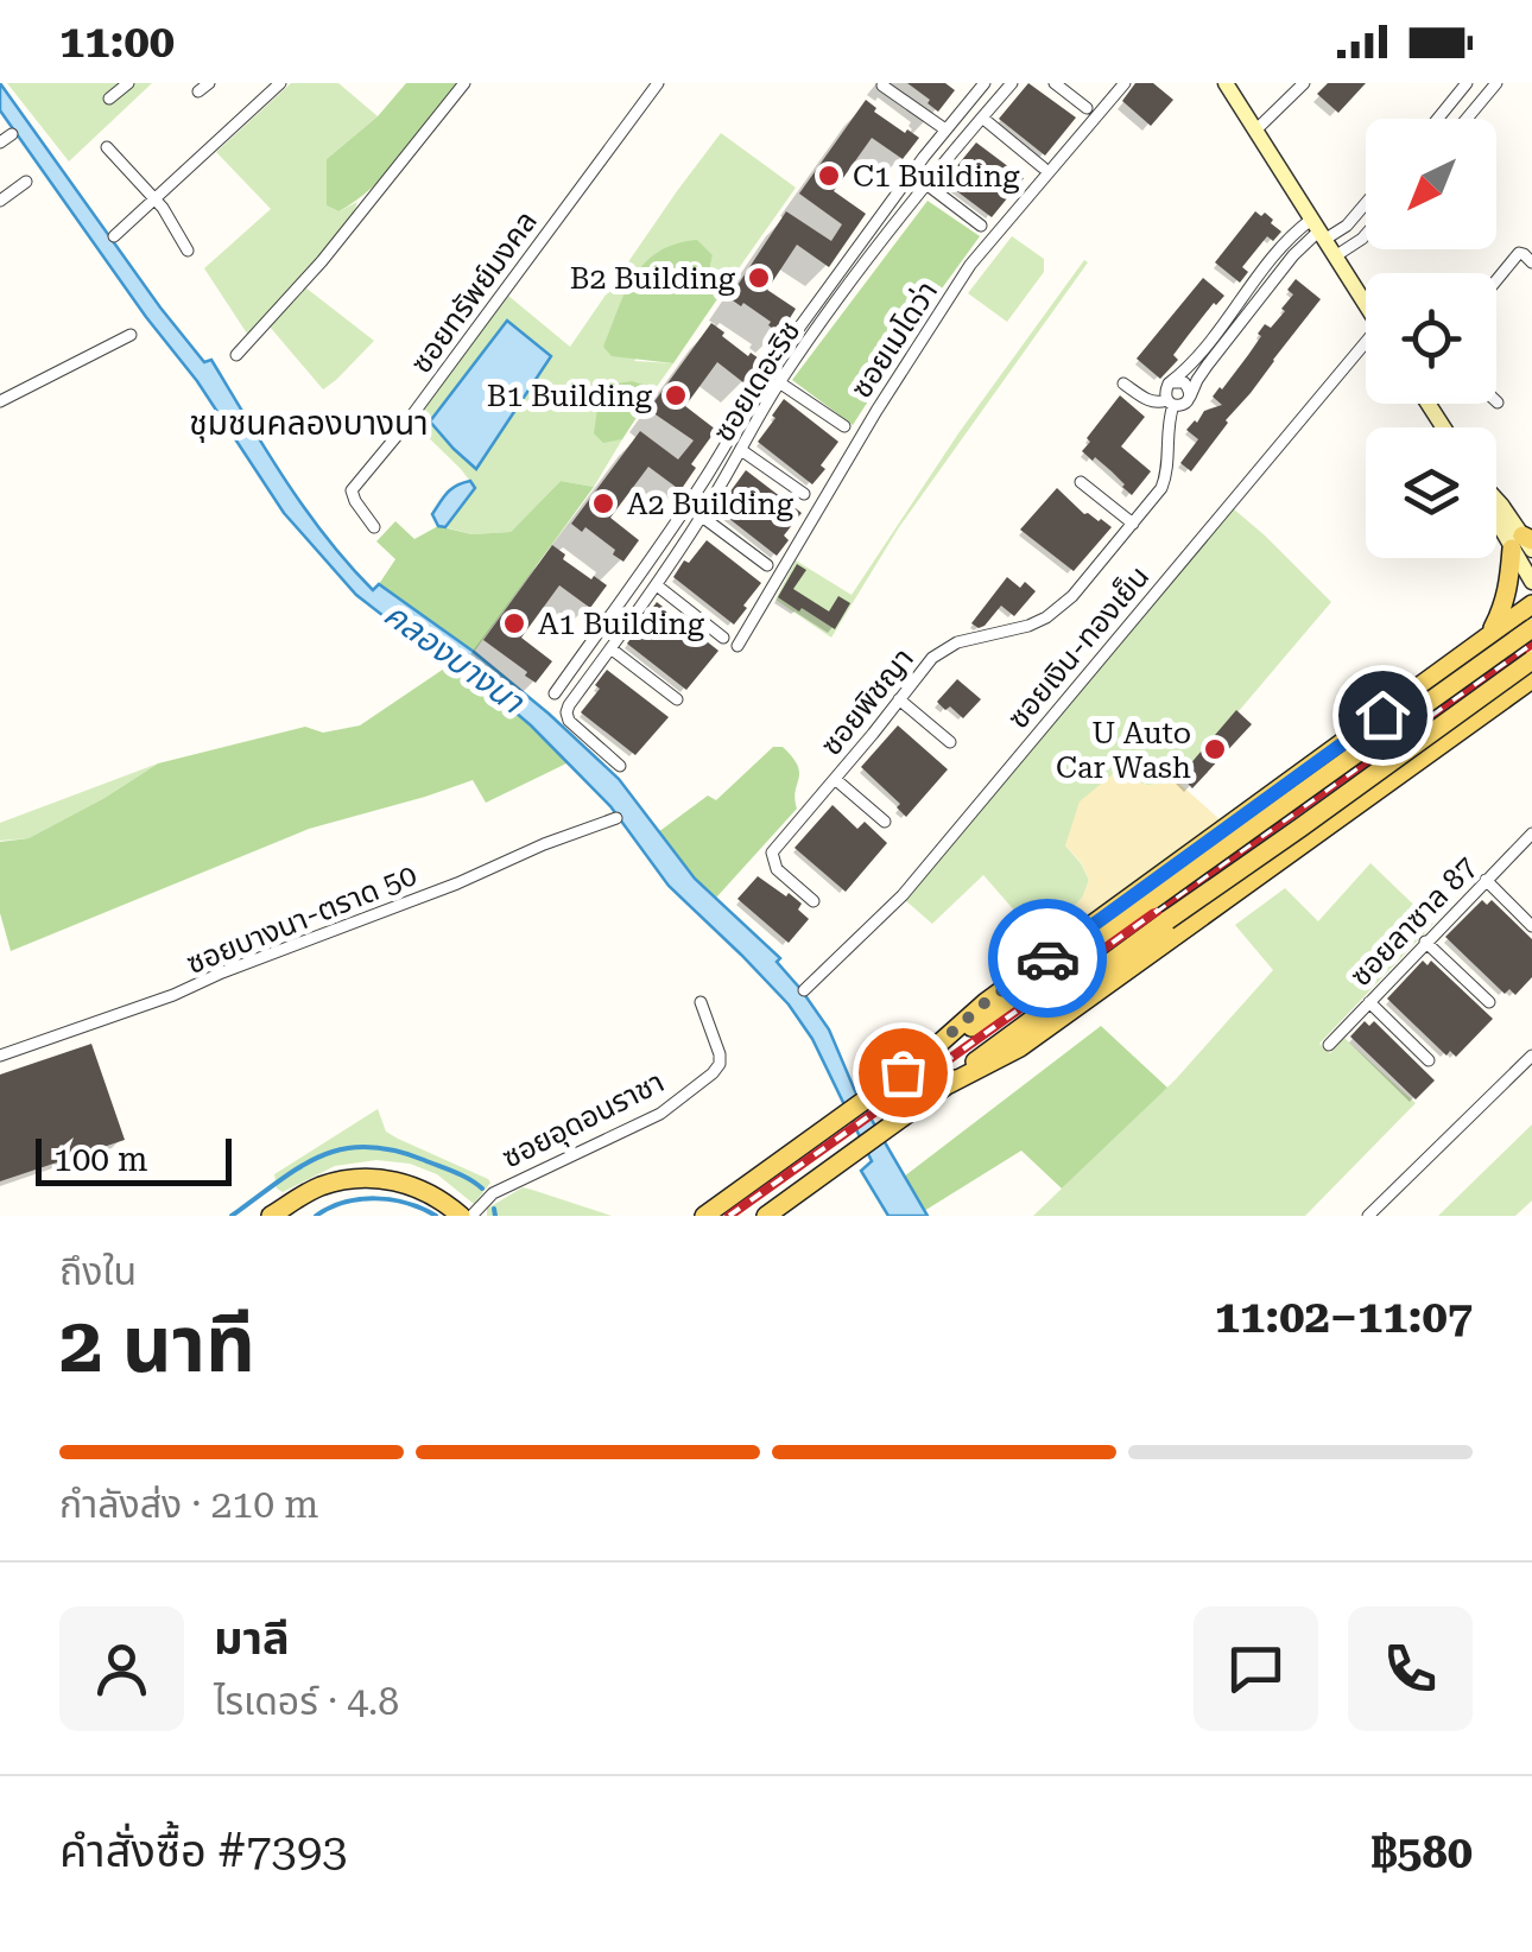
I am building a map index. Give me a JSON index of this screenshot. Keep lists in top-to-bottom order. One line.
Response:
{"streets":{"street":["ซอยทรัพย์มงคล","ซอยเมโดว่า","ซอยเดอะริช","ซอยเงิน-ทองเย็น","ซอยพิชญา","ซอยบางนา-ตราด 50","ซอยลาซาล 87","ซอยอุดอนราชา"]},"districts":["ชุมชนคลองบางนา"],"water":["คลองบางนา"],"places":["C1 Building","B2 Building","B1 Building","A2 Building","A1 Building","U Auto Car Wash"],"scale_bar":"100 m","north":"bottom left","page":{"status":"11:00","scale":"100 m","heading":["2 นาที","ถึงใน","11:02–11:07"],"panel":["มาลี","ไรเดอร์ · 4.8","คำสั่งซื้อ #7393","฿580"],"bar":"กำลังส่ง · 210 m"}}
